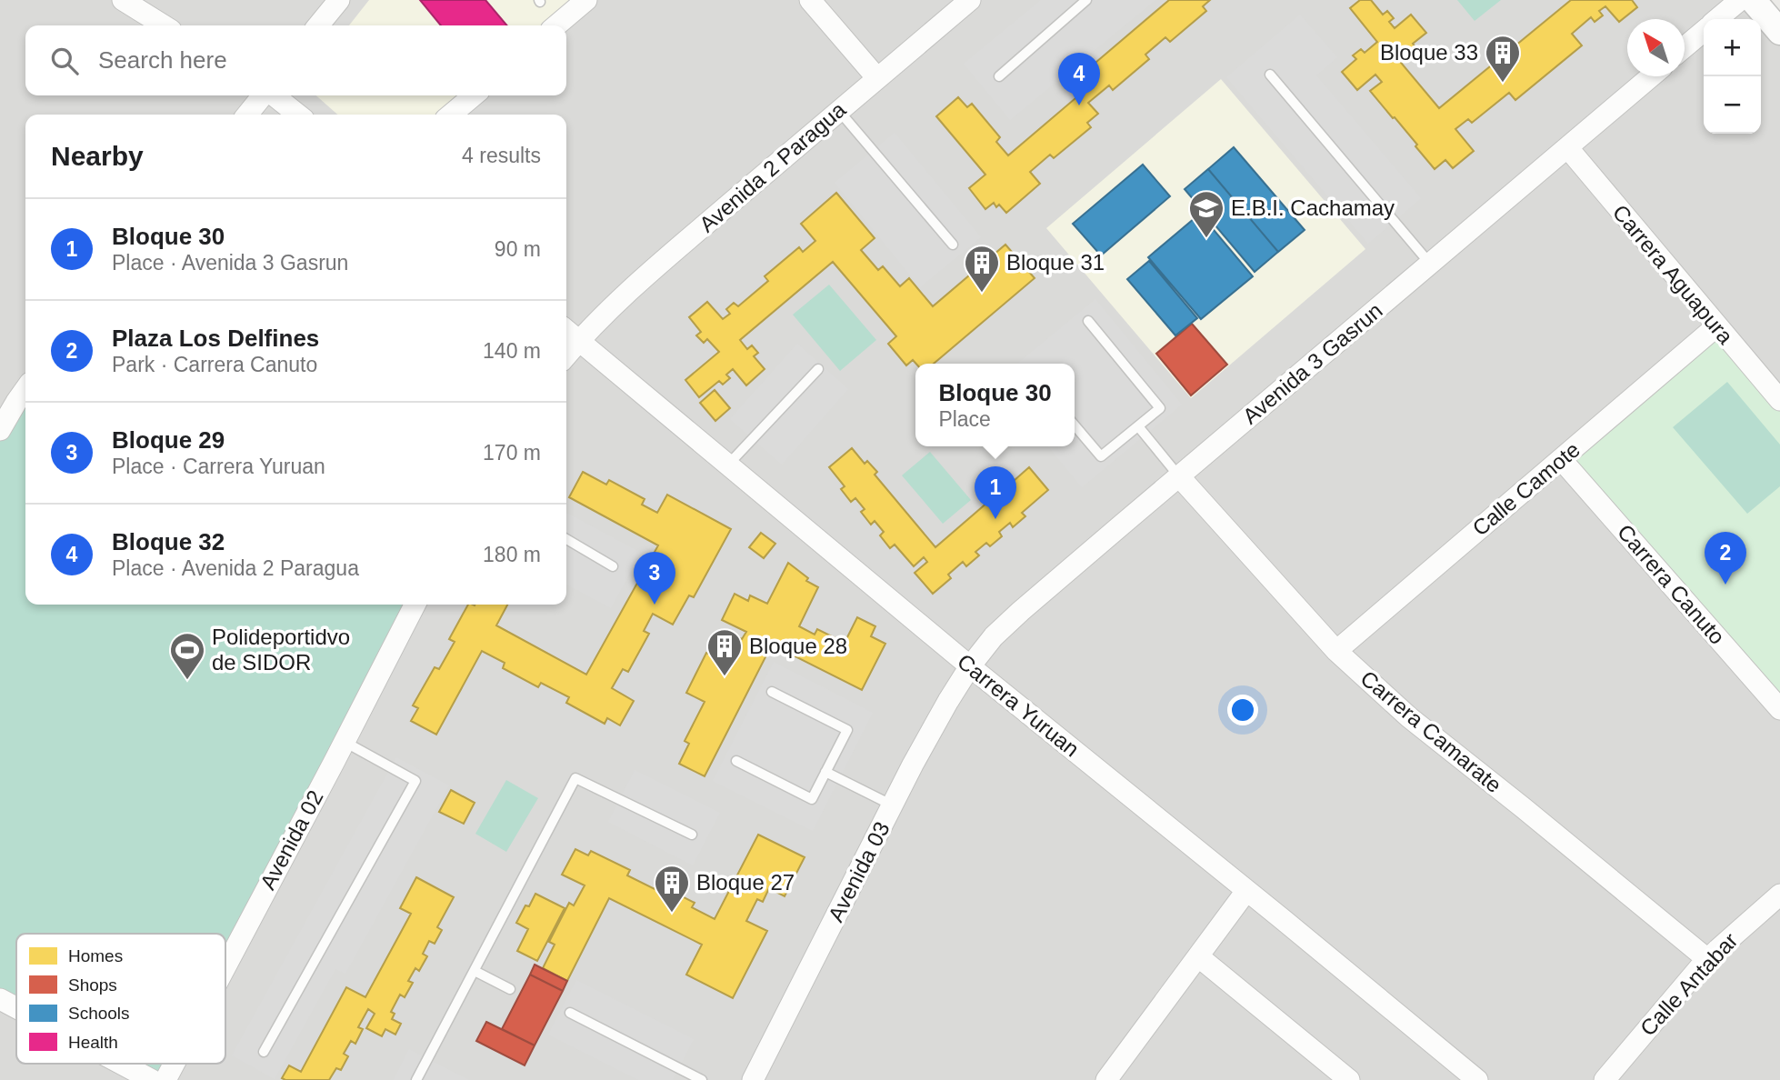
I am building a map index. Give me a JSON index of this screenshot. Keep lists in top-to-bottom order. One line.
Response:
{"streets":{"street":["Avenida 2 Paragua","Carrera Aguapura","Avenida 3 Gasrun","Calle Camote","Carrera Canuto","Carrera Yuruan","Carrera Camarate","Avenida 02","Avenida 03","Calle Antabar"]},"crossings":[["Avenida 2 Paragua","Carrera Yuruan"],["Carrera Aguapura","Avenida 3 Gasrun"],["Carrera Aguapura","Calle Camote"],["Avenida 3 Gasrun","Carrera Yuruan"],["Avenida 3 Gasrun","Carrera Camarate"],["Avenida 3 Gasrun","Avenida 03"],["Calle Camote","Carrera Canuto"],["Calle Camote","Carrera Camarate"],["Carrera Yuruan","Avenida 03"],["Carrera Camarate","Calle Antabar"]],"places":{"building":["Bloque 33","Bloque 31","Bloque 28","Bloque 27"],"school or university":["E.B.I. Cachamay"],"sports":["Polideportidvo de SIDOR"]},"legend":["Homes","Shops","Schools","Health"],"north":"top left","page":{"map_buttons":["+","−"],"search":"Search here","pins":["4","1","2","3"],"heading":["Nearby","4 results"],"list":[{"mark":"1","name":"Bloque 30","note":"Place · Avenida 3 Gasrun","value":"90 m"},{"mark":"2","name":"Plaza Los Delfines","note":"Park · Carrera Canuto","value":"140 m"},{"mark":"3","name":"Bloque 29","note":"Place · Carrera Yuruan","value":"170 m"},{"mark":"4","name":"Bloque 32","note":"Place · Avenida 2 Paragua","value":"180 m"}],"popup":["Bloque 30","Place"]}}
